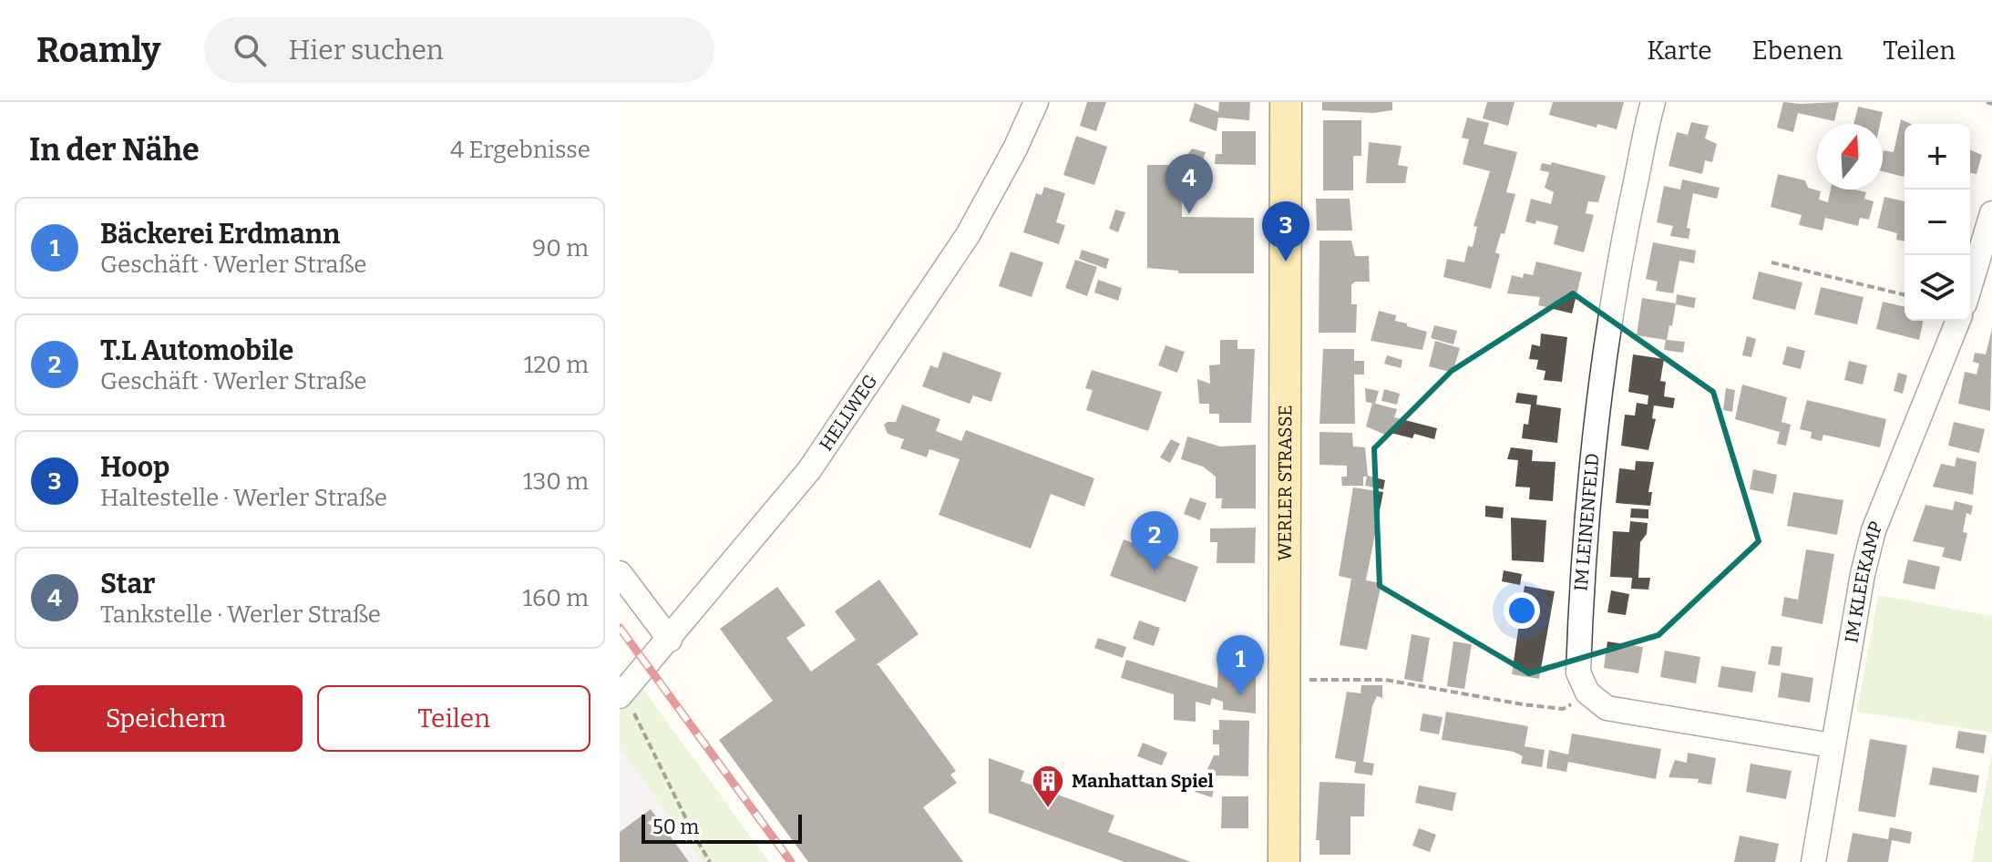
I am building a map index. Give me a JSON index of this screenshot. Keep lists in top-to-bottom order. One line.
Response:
{"streets":{"main road":["WERLER STRASSE"],"street":["HELLWEG","IM LEINENFELD","IM KLEEKAMP"]},"places":{"building":["Manhattan Spiel"]},"scale_bar":"50 m","north":"top","page":{"header":"Roamly","search":"Hier suchen","nav":["Karte","Ebenen","Teilen"],"heading":["In der Nähe","4 Ergebnisse"],"map_buttons":["+","−"],"pins":["4","3","2","1"],"list":[{"mark":"1","name":"Bäckerei Erdmann","note":"Geschäft · Werler Straße","value":"90 m"},{"mark":"2","name":"T.L Automobile","note":"Geschäft · Werler Straße","value":"120 m"},{"mark":"3","name":"Hoop","note":"Haltestelle · Werler Straße","value":"130 m"},{"mark":"4","name":"Star","note":"Tankstelle · Werler Straße","value":"160 m"}],"buttons":["Speichern","Teilen"],"scale":"50 m"}}
